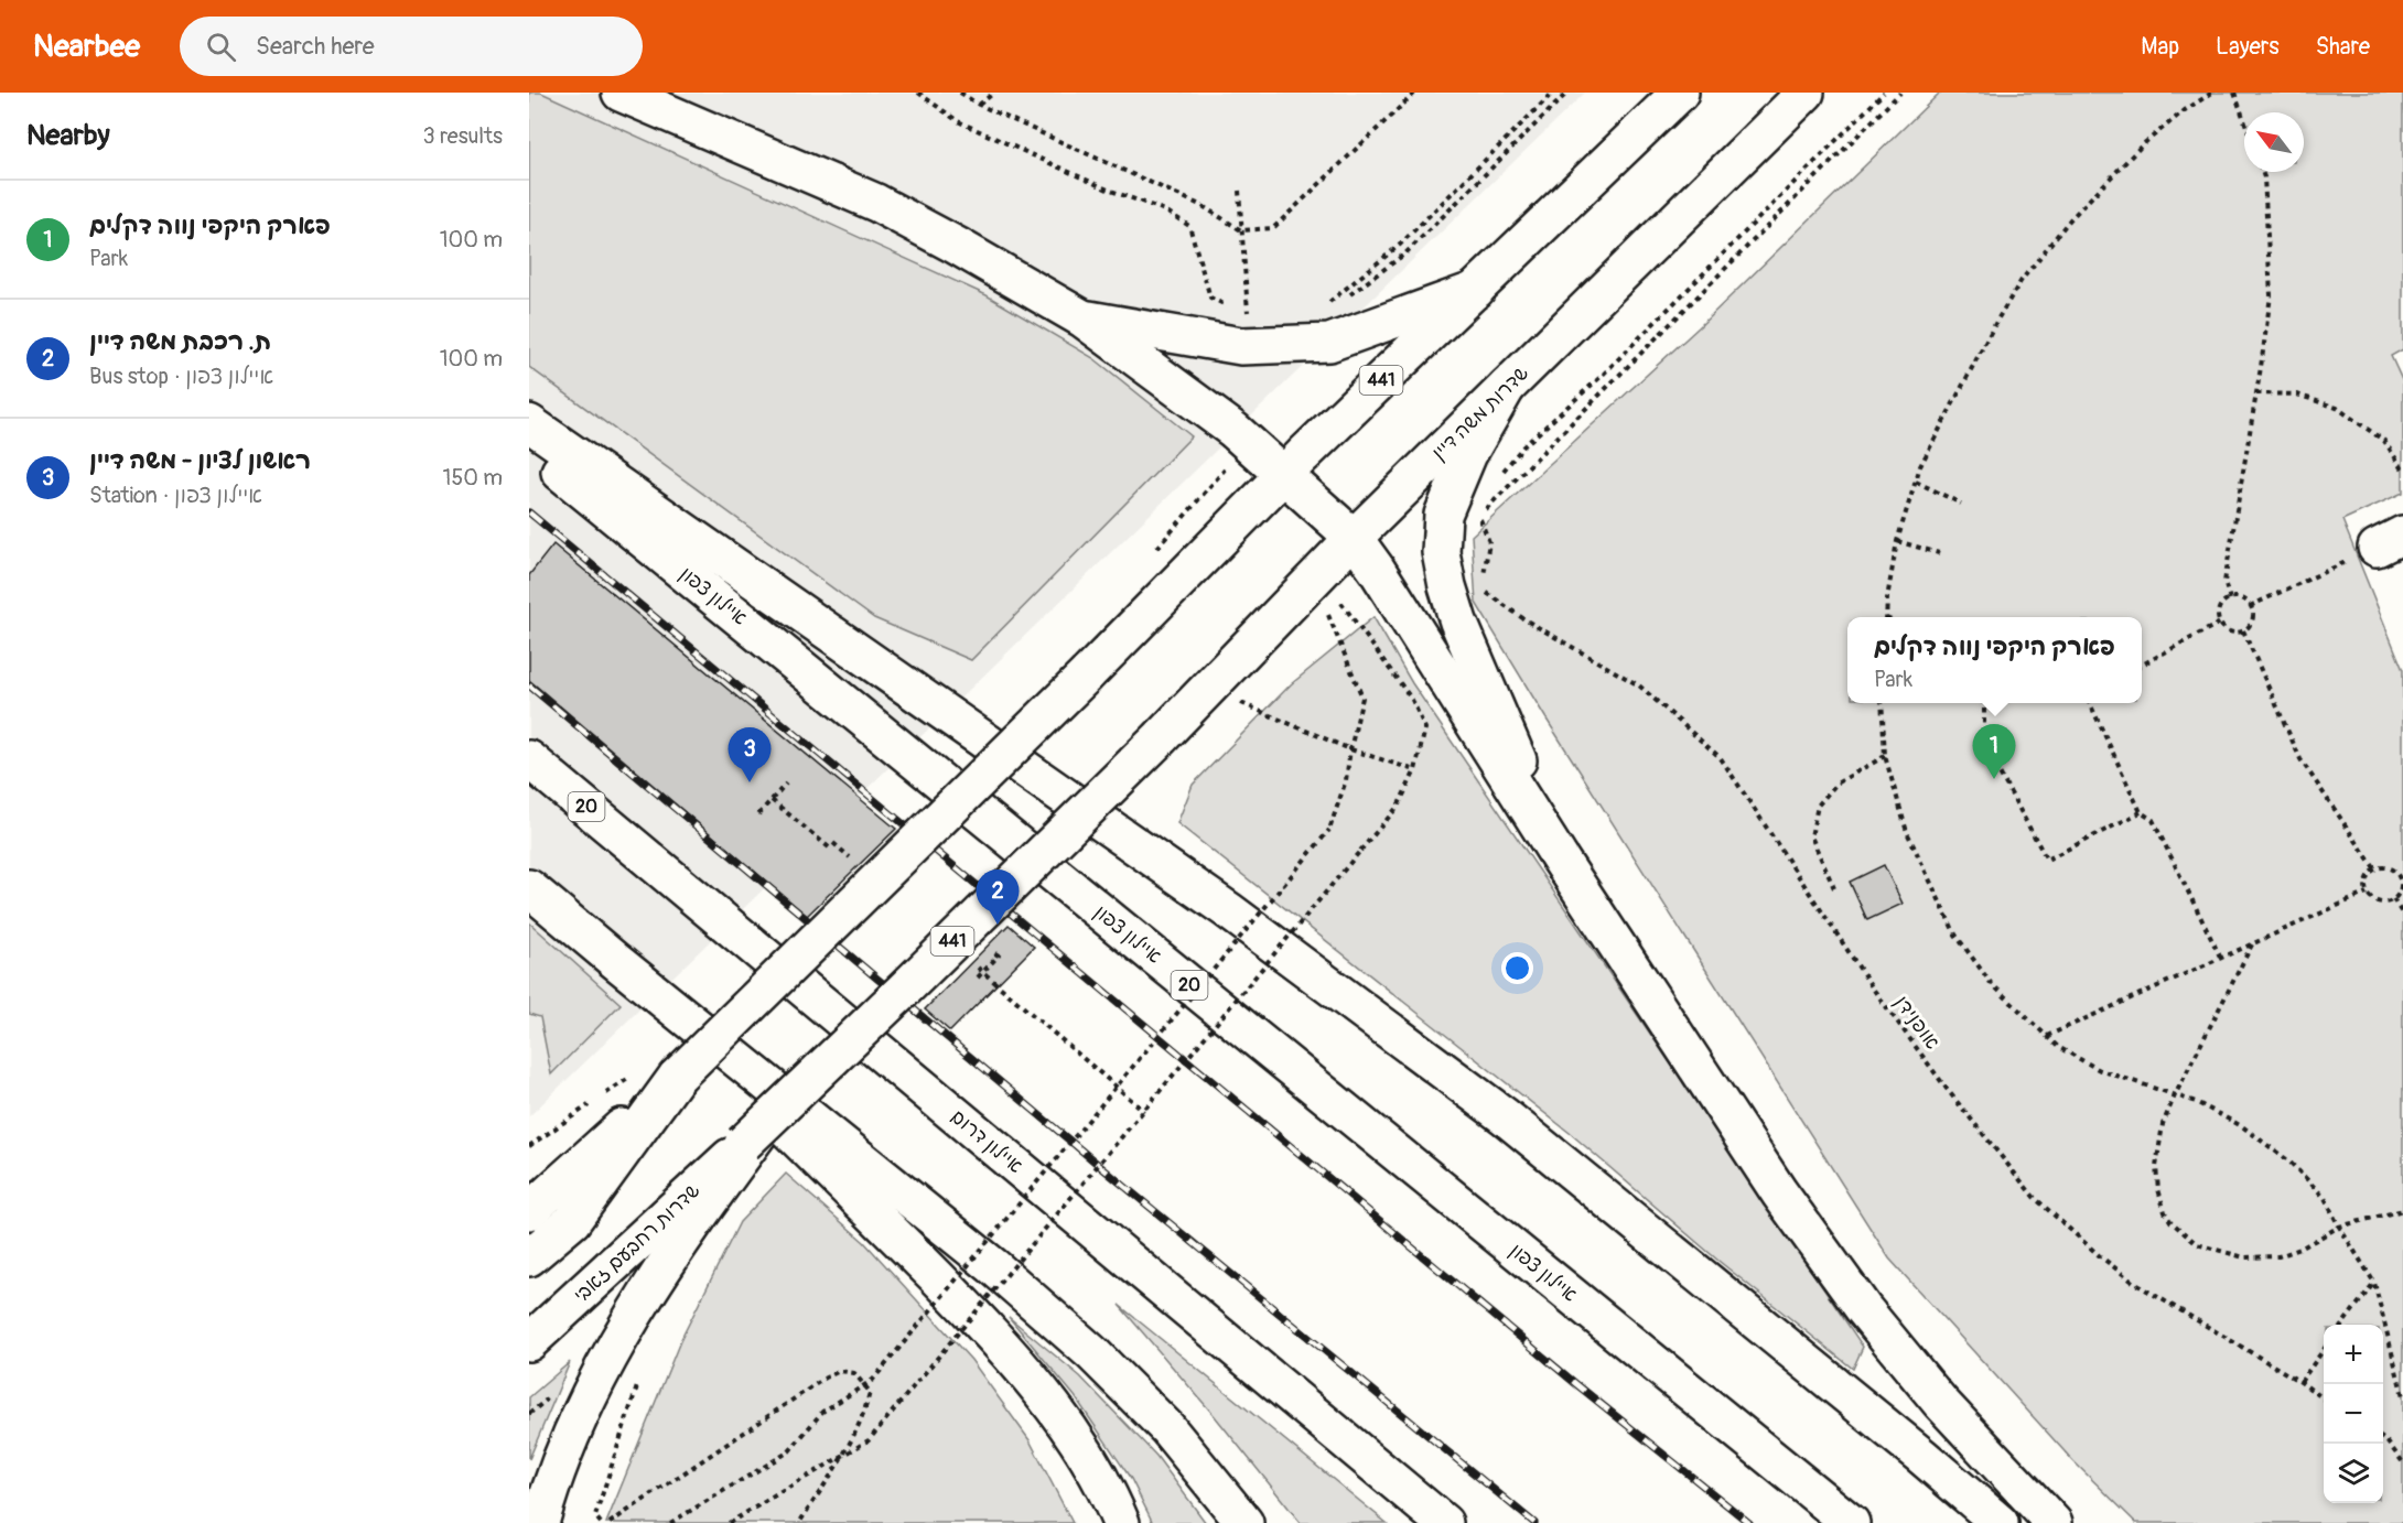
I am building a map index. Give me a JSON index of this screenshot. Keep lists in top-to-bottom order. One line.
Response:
{"streets":{"main road":["441","שדרות משה דיין","איילון צפון","20","איילון דרום","שדרות רחבעם זאבי"],"path":["אופנידן"]},"crossings":[["שדרות משה דיין","שדרות רחבעם זאבי"]],"north":"top left","page":{"header":"Nearbee","search":"Search here","nav":["Map","Layers","Share"],"heading":["Nearby","3 results"],"list":[{"mark":"1","name":"פארק היקפי נווה דקלים","note":"Park","value":"100 m"},{"mark":"2","name":"ת. רכבת משה דיין","note":"Bus stop · איילון צפון","value":"100 m"},{"mark":"3","name":"ראשון לציון - משה דיין","note":"Station · איילון צפון","value":"150 m"}],"popup":["פארק היקפי נווה דקלים","Park"],"pins":["1","3","2"],"map_buttons":["+","−"]}}
